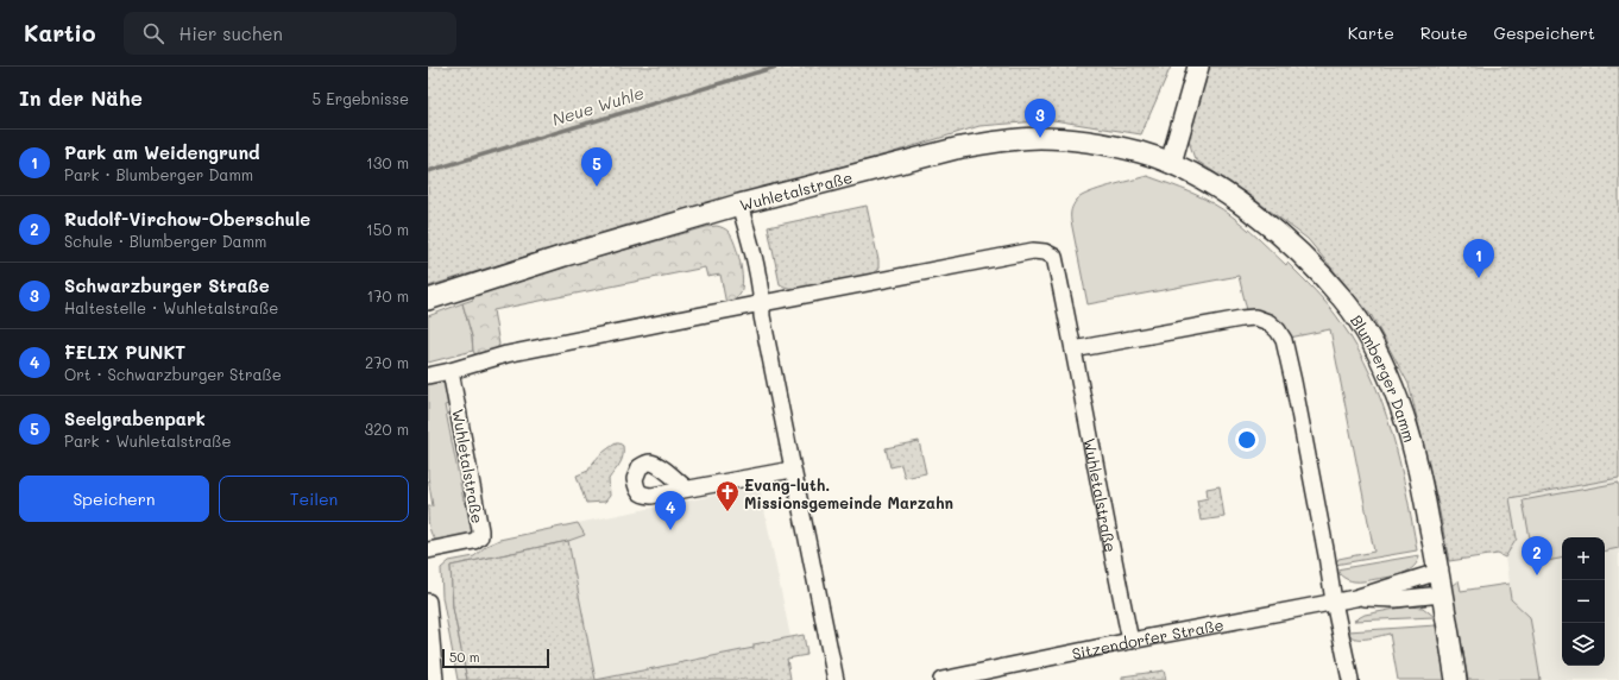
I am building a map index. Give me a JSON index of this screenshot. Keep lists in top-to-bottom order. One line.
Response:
{"streets":{"main road":["Wuhletalstraße","Blumberger Damm"],"street":["Sitzendorfer Straße"]},"crossings":[["Wuhletalstraße","Blumberger Damm"],["Wuhletalstraße","Sitzendorfer Straße"],["Blumberger Damm","Sitzendorfer Straße"]],"water":["Neue Wuhle"],"places":{"church":["Evang-luth. Missionsgemeinde Marzahn"]},"scale_bar":"50 m","page":{"header":"Kartio","search":"Hier suchen","nav":["Karte","Route","Gespeichert"],"heading":["In der Nähe","5 Ergebnisse"],"pins":["3","5","1","4","2"],"list":[{"mark":"1","name":"Park am Weidengrund","note":"Park · Blumberger Damm","value":"130 m"},{"mark":"2","name":"Rudolf-Virchow-Oberschule","note":"Schule · Blumberger Damm","value":"150 m"},{"mark":"3","name":"Schwarzburger Straße","note":"Haltestelle · Wuhletalstraße","value":"170 m"},{"mark":"4","name":"FELIX PUNKT","note":"Ort · Schwarzburger Straße","value":"270 m"},{"mark":"5","name":"Seelgrabenpark","note":"Park · Wuhletalstraße","value":"320 m"}],"buttons":["Speichern","Teilen"],"map_buttons":["+","−"],"scale":"50 m"}}
